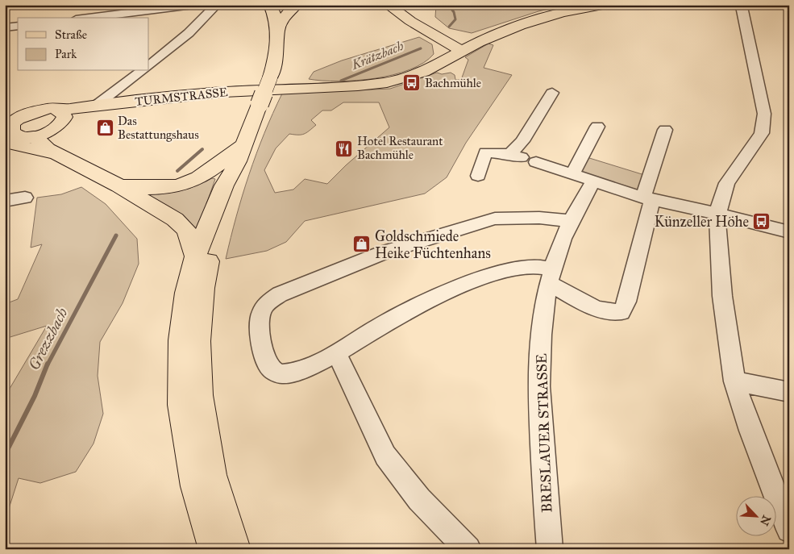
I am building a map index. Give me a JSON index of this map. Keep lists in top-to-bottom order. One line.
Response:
{"streets":{"main road":["TURMSTRASSE"],"street":["BRESLAUER STRASSE"]},"water":["Krätzbach","Grezzbach"],"places":{"bus stop":["Bachmühle","Künzeller Höhe"],"shop":["Das Bestattungshaus","Goldschmiede Heike Füchtenhans"],"restaurant":["Hotel Restaurant Bachmühle"]},"legend":["Straße","Park"],"north":"bottom right"}
